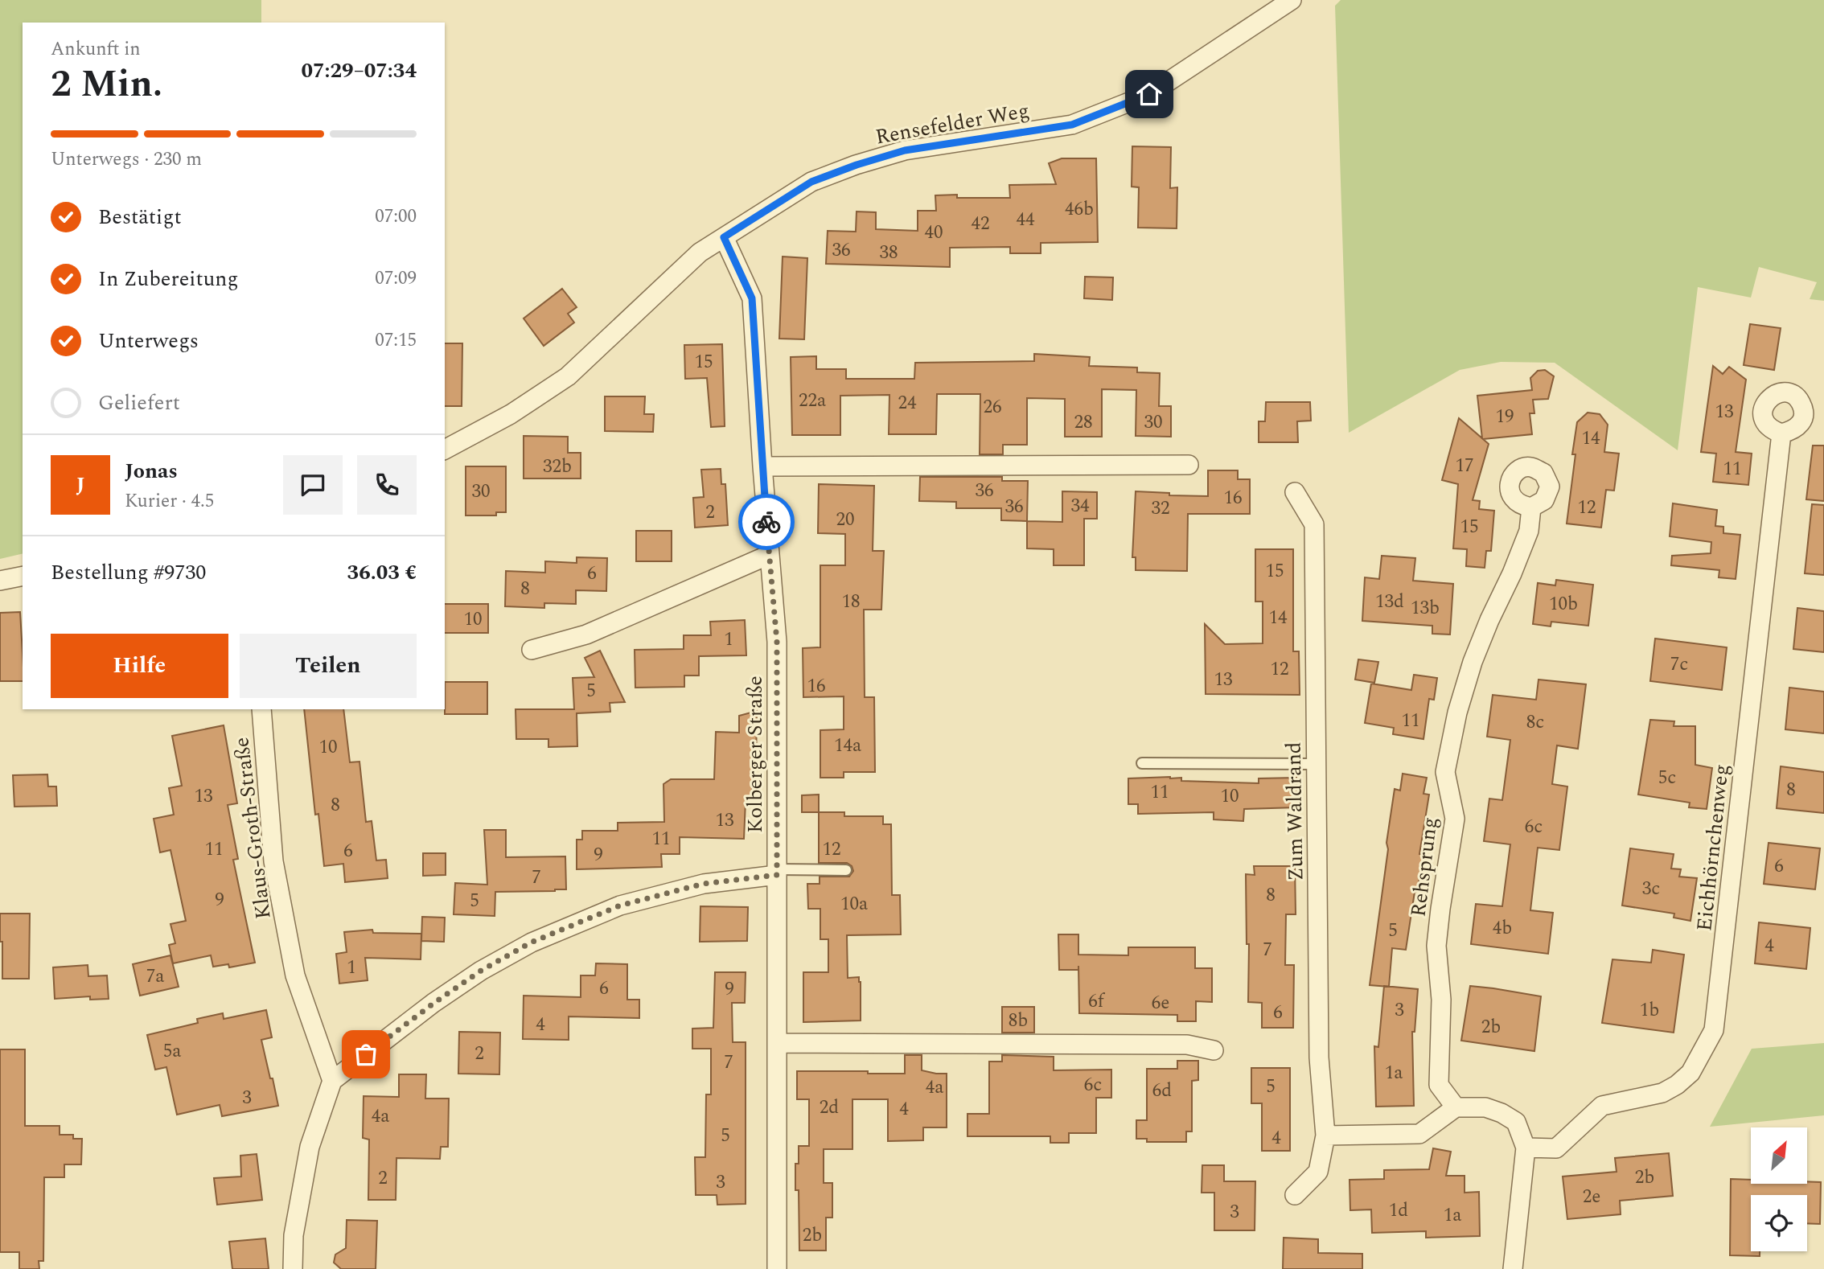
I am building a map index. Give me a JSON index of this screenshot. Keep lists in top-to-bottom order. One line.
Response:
{"streets":{"street":["Rensefelder Weg","Kolberger Straße","Zum Waldrand","Klaus-Groth-Straße","Eichhörnchenweg","Rehsprung"]},"crossings":[["Rensefelder Weg","Kolberger Straße"]],"house_numbers":["46b","44","42","40","36","38","15","22a","24","26","13","19","28","30","14","17","32b","11","36","30","16","34","36","12","32","2","20","15","15","6","8","18","13d","10b","13b","14","10","1","7c","12","13","16","5","11","8c","14a","10","5c","8","11","13","10","8","13","6c","11","11","12","6","9","6","7","3c","8","9","5","10a","4b","5","4","7","1","7a","6","9","6f","6e","3","1b","6","8b","4","2b","5a","2","7","1a","6c","5","4a","6d","3","2d","4","4a","5","4","2b","2","3","2e","1d","3","1a","2b"],"north":"top right","page":{"heading":["2 Min.","Ankunft in","07:29–07:34"],"panel":["Jonas","Kurier · 4.5","Bestellung #9730","36.03 €"],"bar":"Unterwegs · 230 m","list":[["Bestätigt","07:00"],["In Zubereitung","07:09"],["Unterwegs","07:15"],"Geliefert"],"round":"J","buttons":["Hilfe","Teilen"]}}
